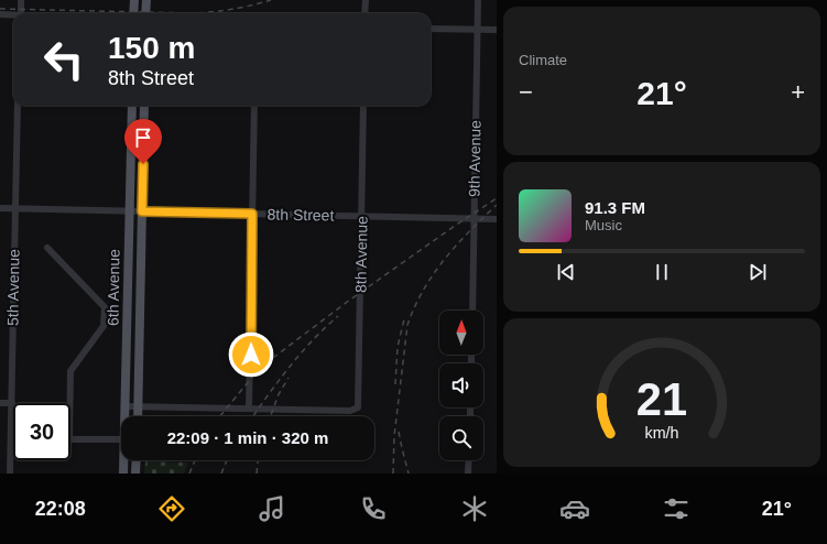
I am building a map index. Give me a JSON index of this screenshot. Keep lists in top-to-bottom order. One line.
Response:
{"streets":{"main road":["6th Avenue"],"street":["9th Avenue","8th Street","8th Avenue","5th Avenue"]},"crossings":[["9th Avenue","8th Street"],["8th Street","8th Avenue"],["8th Street","5th Avenue"],["8th Street","6th Avenue"]],"north":"top","page":{"tile":"Climate","turn":["150 m","8th Street"],"heat":["−","21°","+"],"song":["91.3 FM","Music"],"limit":"30","trip":"22:09 · 1 min · 320 m","tabs":["22:08","21°"],"gauge":["21","km/h"]}}
